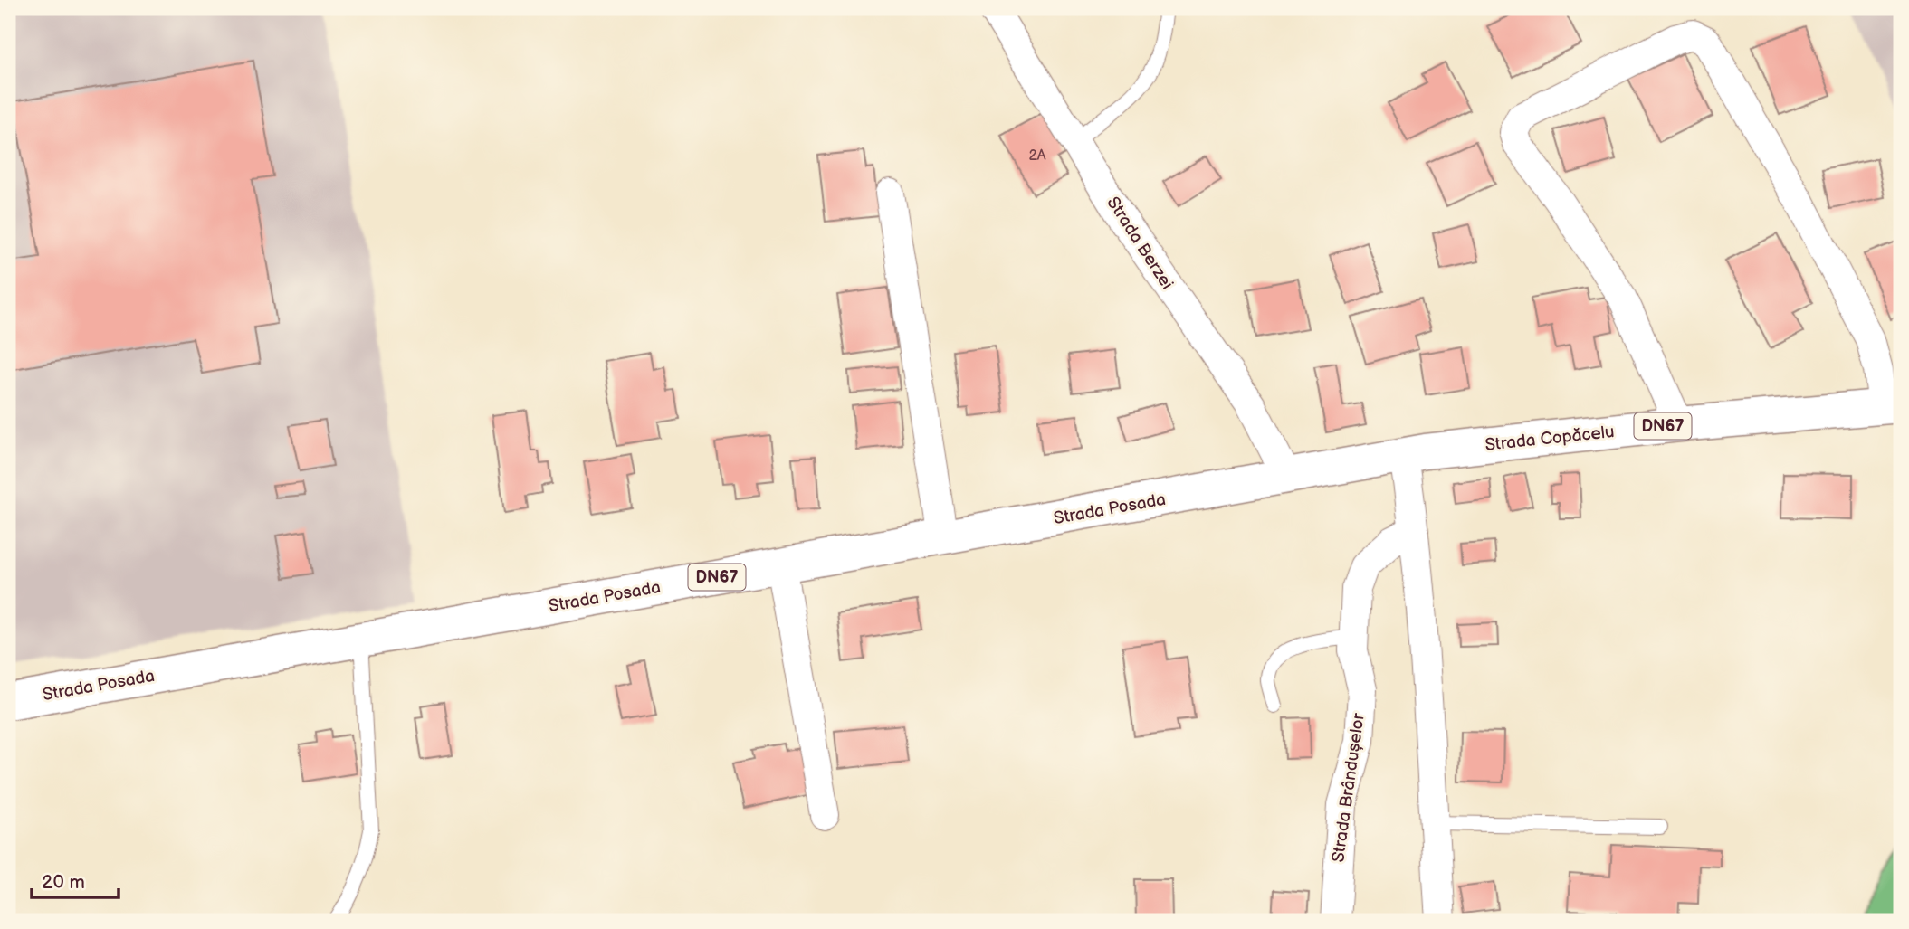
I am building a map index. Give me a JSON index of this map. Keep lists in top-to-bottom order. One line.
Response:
{"streets":{"main road":["DN67","Strada Copăcelu","Strada Posada"],"street":["Strada Berzei","Strada Brândușelor"]},"crossings":[["Strada Berzei","Strada Posada"],["Strada Copăcelu","Strada Posada"]],"house_numbers":["2A"],"scale_bar":"20 m"}
